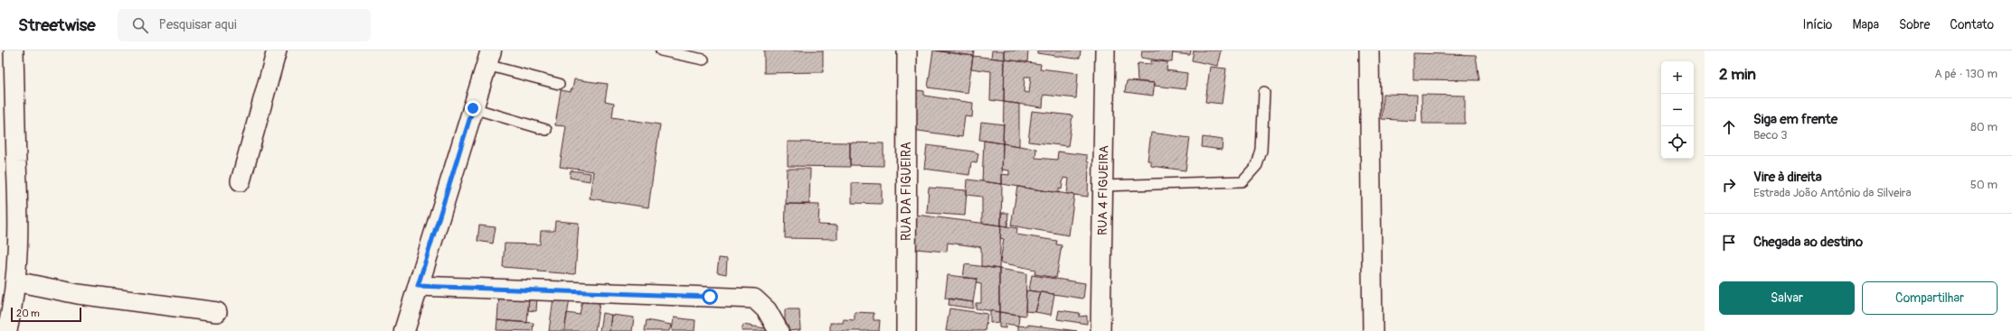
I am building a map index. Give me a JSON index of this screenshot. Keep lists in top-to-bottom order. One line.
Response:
{"streets":{"street":["RUA 4 FIGUEIRA","RUA DA FIGUEIRA"]},"scale_bar":"20 m","page":{"header":"Streetwise","search":"Pesquisar aqui","nav":["Início","Mapa","Sobre","Contato"],"heading":["2 min","A pé · 130 m"],"map_buttons":["+","−"],"list":[["Siga em frente","Beco 3","80 m"],["Vire à direita","Estrada João Antônio da Silveira","50 m"],"Chegada ao destino"],"buttons":["Salvar","Compartilhar"],"scale":"20 m"}}
